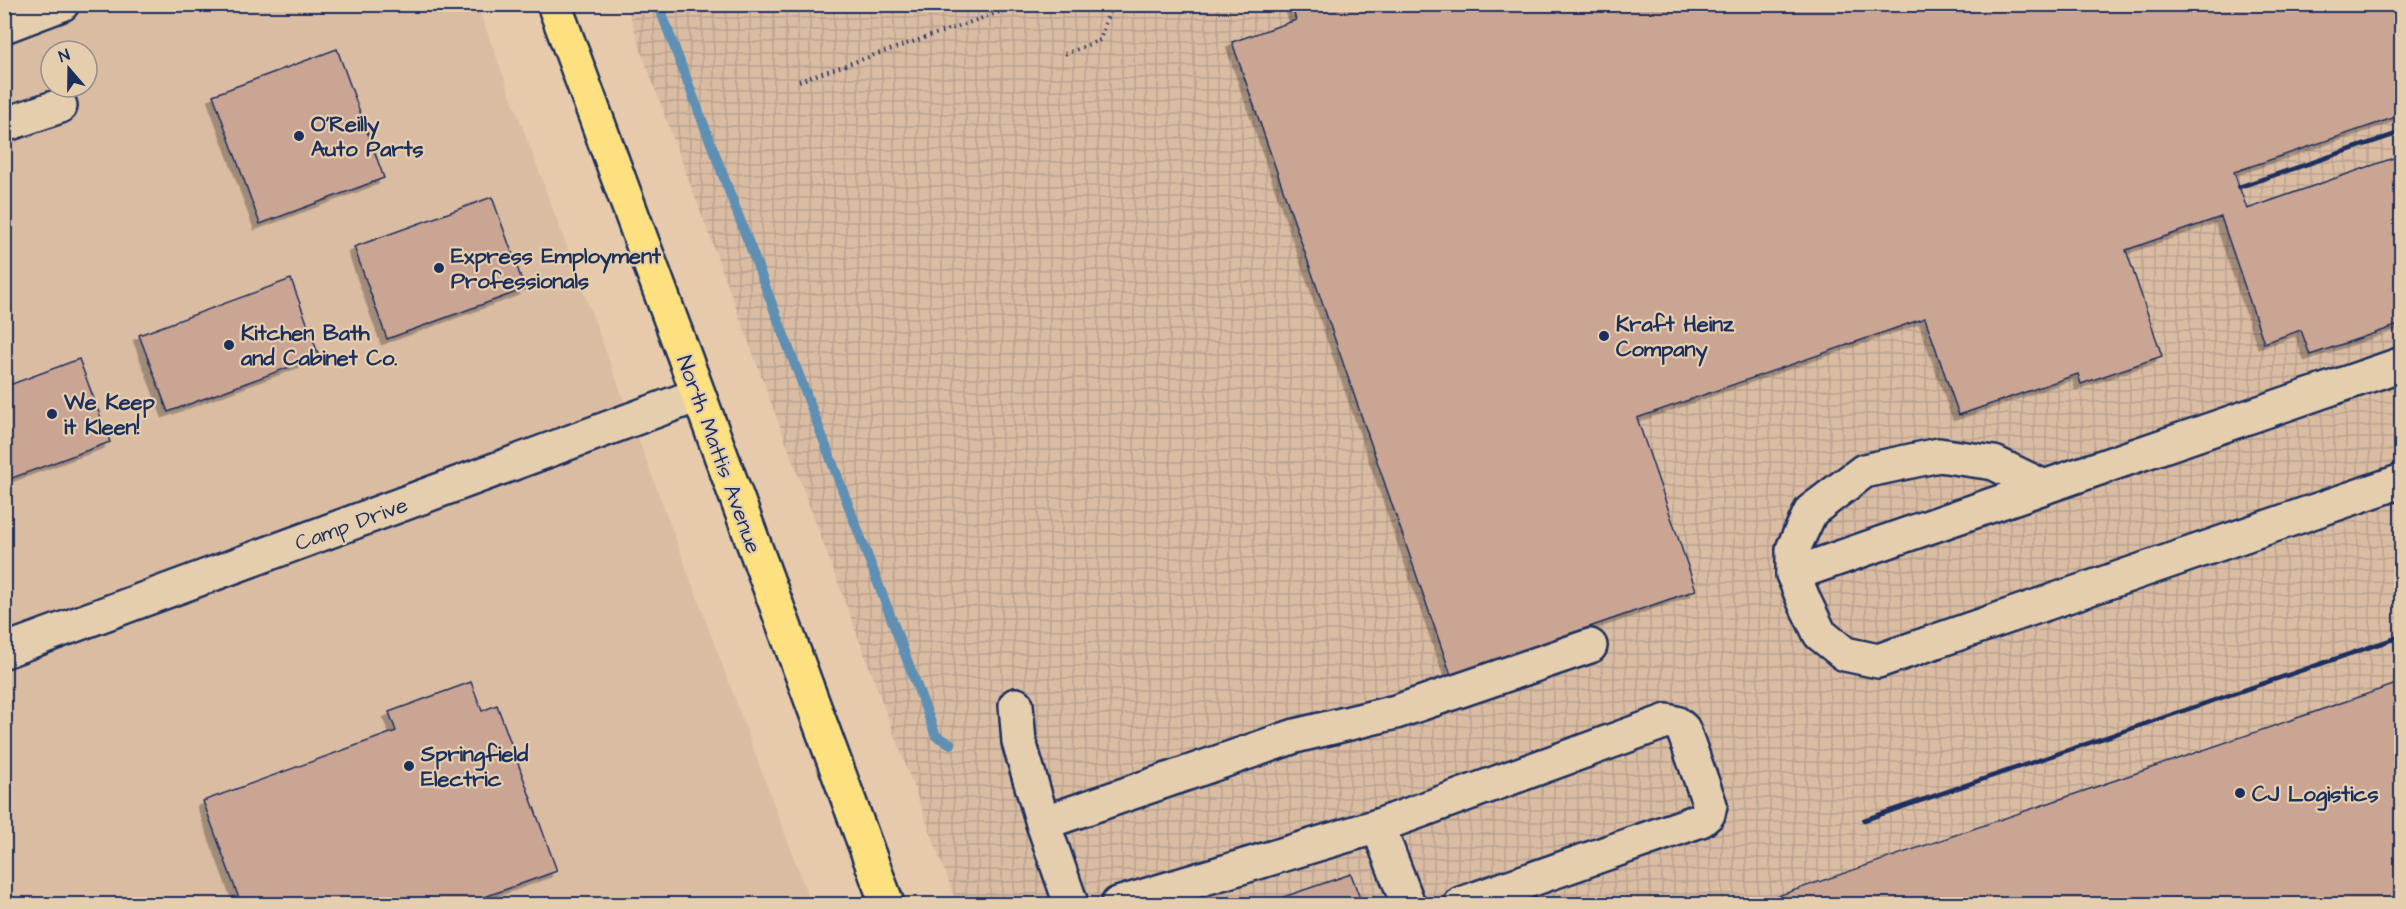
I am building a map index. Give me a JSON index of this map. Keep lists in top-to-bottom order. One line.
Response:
{"streets":{"main road":["North Mattis Avenue"],"street":["Camp Drive"]},"crossings":[["North Mattis Avenue","Camp Drive"]],"places":["O'Reilly Auto Parts","Express Employment Professionals","Kraft Heinz Company","Kitchen Bath and Cabinet Co.","We Keep it Kleen!","Springfield Electric","CJ Logistics"],"north":"top"}
